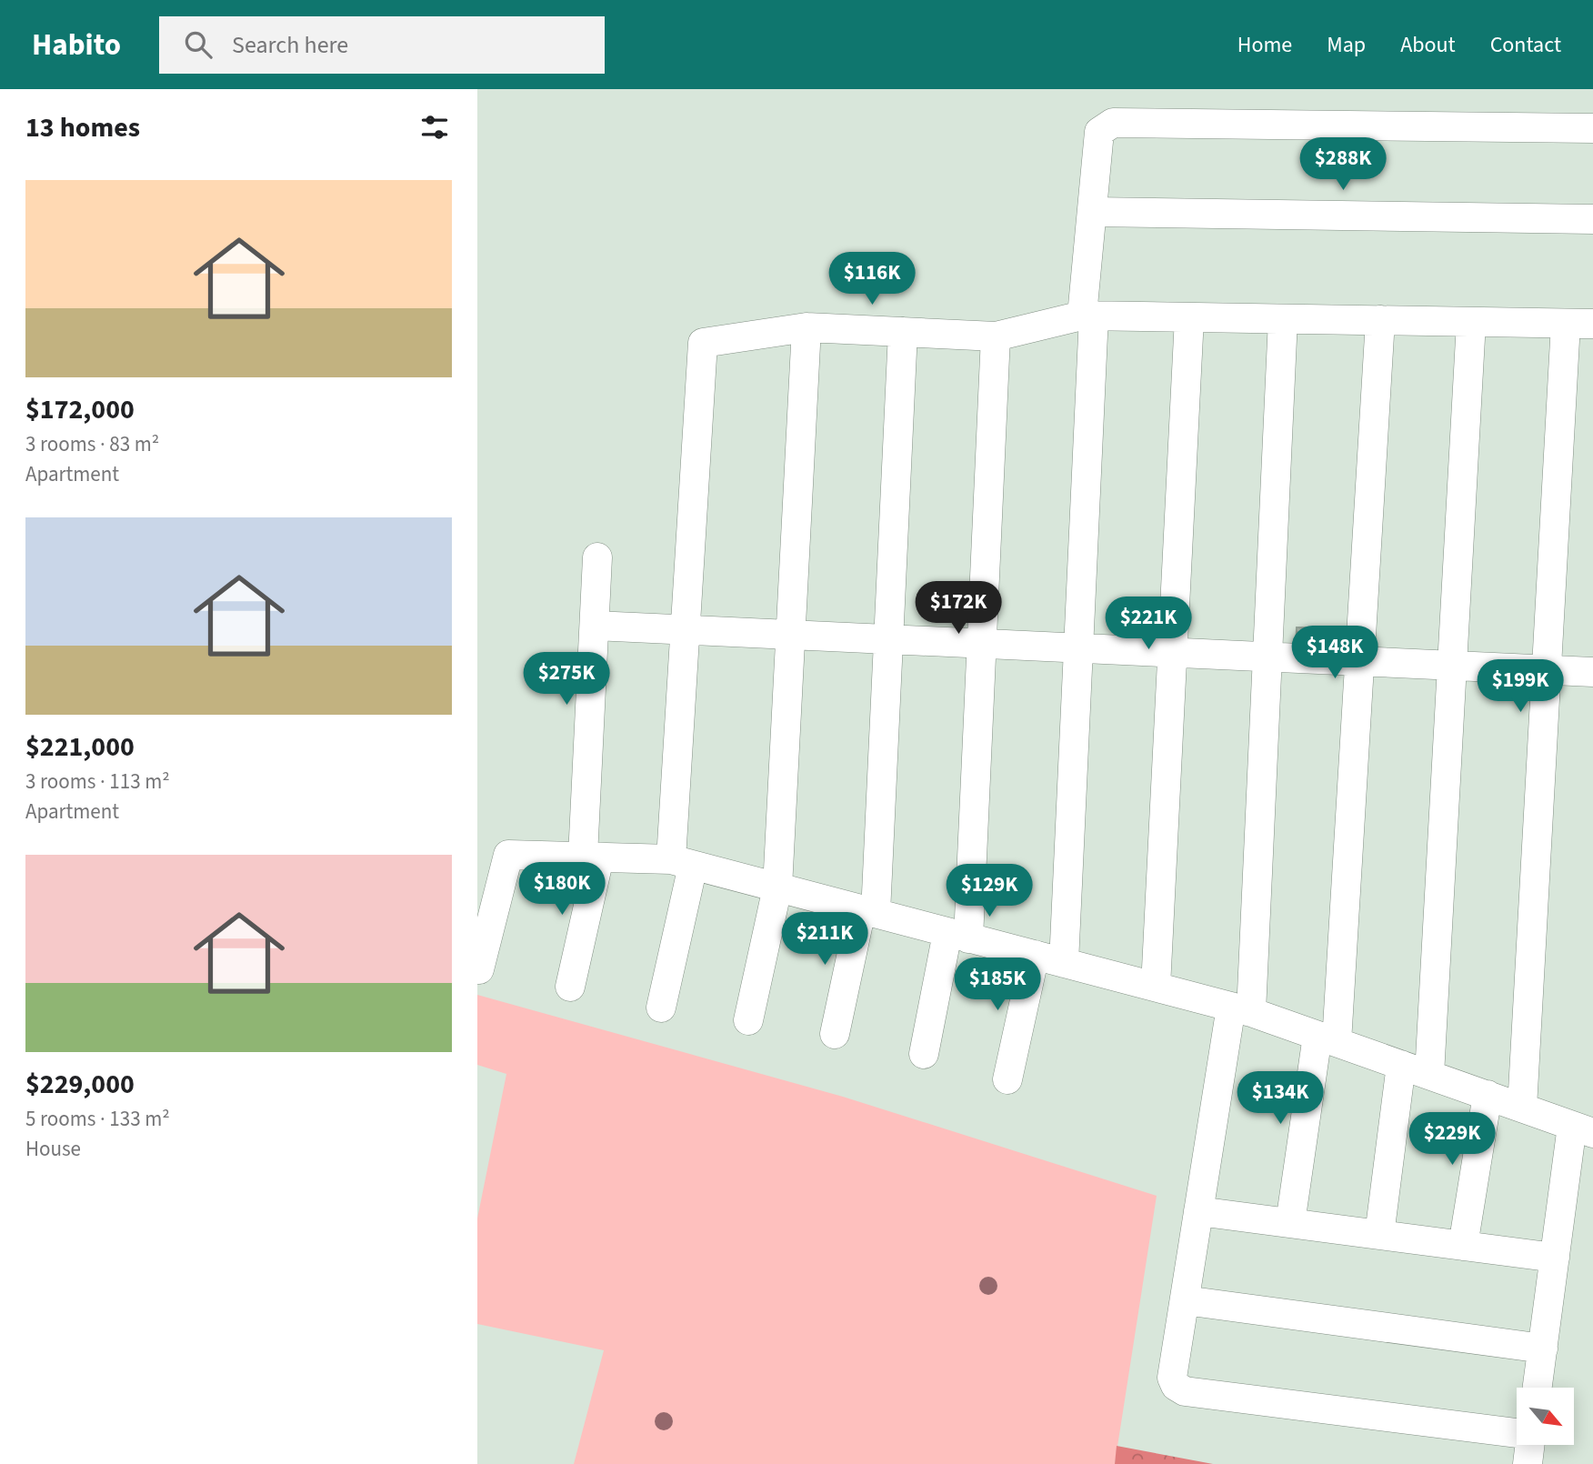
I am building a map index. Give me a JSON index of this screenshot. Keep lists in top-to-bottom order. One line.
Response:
{"north":"bottom right","page":{"header":"Habito","search":"Search here","nav":["Home","Map","About","Contact"],"heading":"13 homes","price":["$288K","$116K","$172K","$221K","$148K","$275K","$199K","$180K","$129K","$211K","$185K","$134K","$229K"],"list":[{"name":"$172,000","note":"3 rooms · 83 m² · Apartment"},{"name":"$221,000","note":"3 rooms · 113 m² · Apartment"},{"name":"$229,000","note":"5 rooms · 133 m² · House"}]}}
